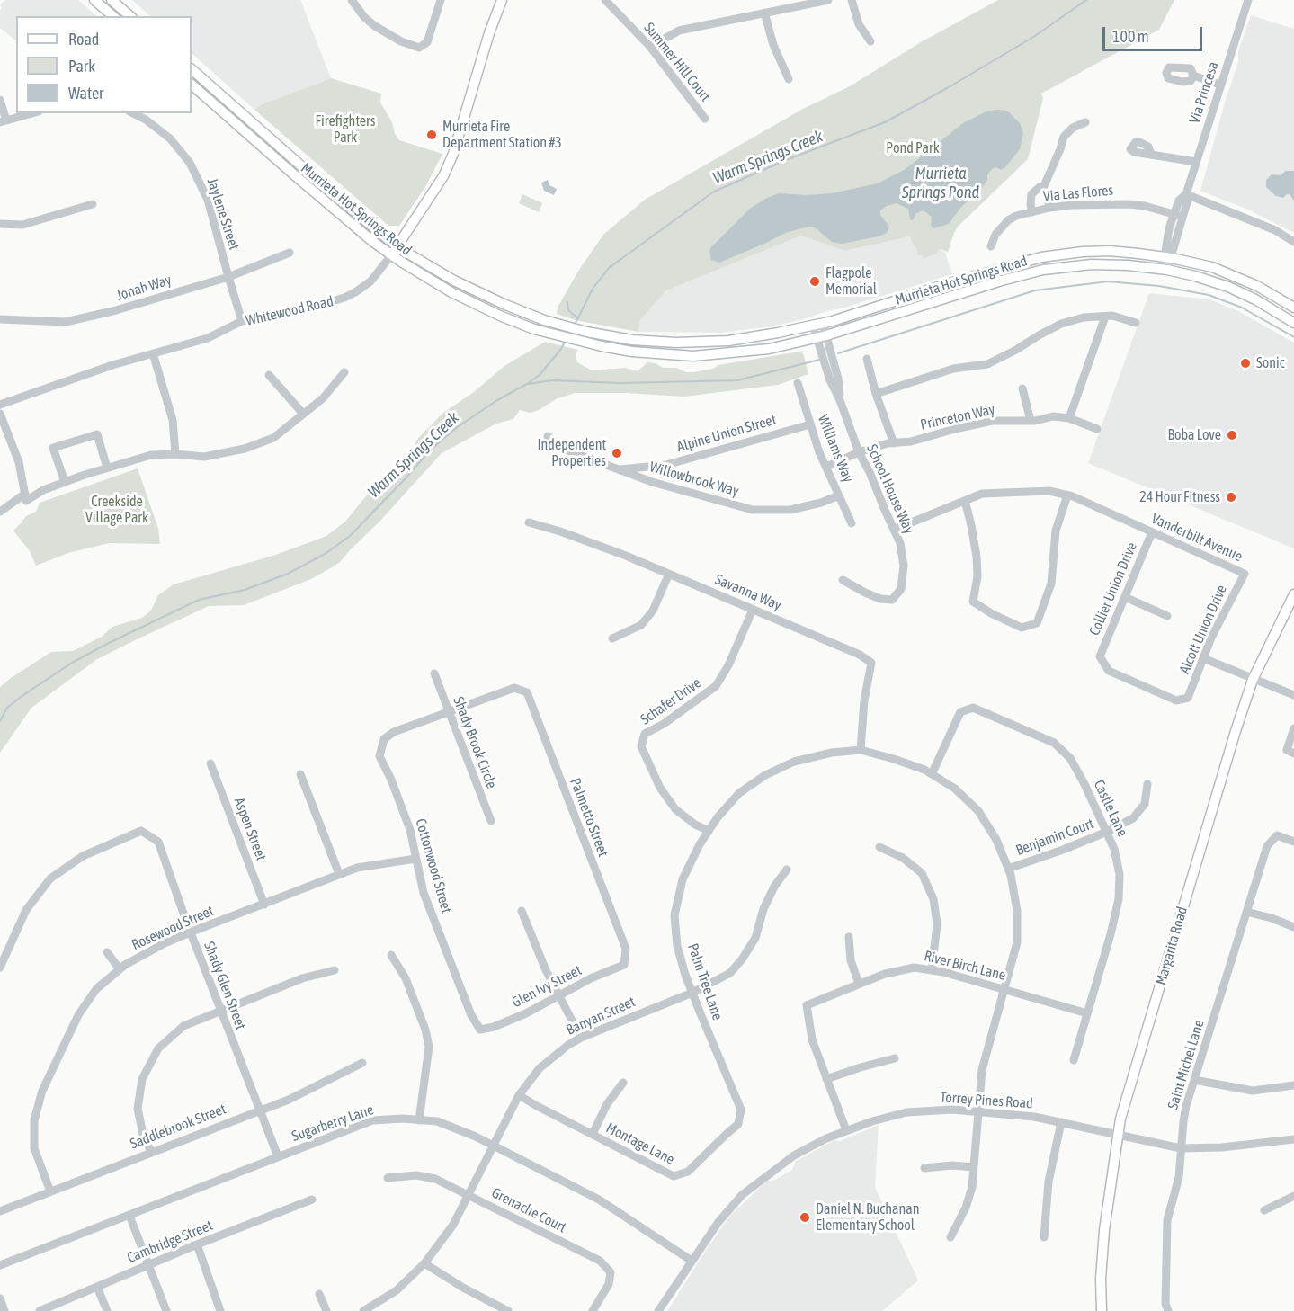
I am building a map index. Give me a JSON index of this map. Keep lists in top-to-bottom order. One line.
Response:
{"streets":{"main road":["Murrieta Hot Springs Road","Whitewood Road","Margarita Road"],"street":["Summer Hill Court","Via Princesa","Via Las Flores","Jaylene Street","Jonah Way","Princeton Way","Alpine Union Street","Williams Way","Willowbrook Way","School House Way","Vanderbilt Avenue","Collier Union Drive","Savanna Way","Alcott Union Drive","Schafer Drive","Shady Brook Circle","Castle Lane","Palmetto Street","Aspen Street","Benjamin Court","Cottonwood Street","Rosewood Street","River Birch Lane","Palm Tree Lane","Shady Glen Street","Glen Ivy Street","Banyan Street","Saint Michel Lane","Torrey Pines Road","Sugarberry Lane","Saddlebrook Street","Montage Lane","Grenache Court","Cambridge Street"]},"crossings":[["Via Princesa","Via Las Flores"],["Via Princesa","Murrieta Hot Springs Road"],["Murrieta Hot Springs Road","Whitewood Road"],["Murrieta Hot Springs Road","School House Way"],["Jaylene Street","Jonah Way"],["Jaylene Street","Whitewood Road"],["Princeton Way","Williams Way"],["Princeton Way","School House Way"],["Alpine Union Street","Williams Way"],["Alpine Union Street","Willowbrook Way"],["Williams Way","Willowbrook Way"],["School House Way","Vanderbilt Avenue"],["Vanderbilt Avenue","Collier Union Drive"],["Vanderbilt Avenue","Alcott Union Drive"],["Collier Union Drive","Alcott Union Drive"],["Savanna Way","Schafer Drive"],["Savanna Way","Palm Tree Lane"],["Schafer Drive","Palm Tree Lane"],["Shady Brook Circle","Palmetto Street"],["Shady Brook Circle","Cottonwood Street"],["Castle Lane","Benjamin Court"],["Castle Lane","River Birch Lane"],["Castle Lane","Palm Tree Lane"],["Palmetto Street","Cottonwood Street"],["Palmetto Street","Glen Ivy Street"],["Aspen Street","Rosewood Street"],["Benjamin Court","Palm Tree Lane"],["Cottonwood Street","Rosewood Street"],["Cottonwood Street","Glen Ivy Street"],["Rosewood Street","Shady Glen Street"],["Rosewood Street","Saddlebrook Street"],["Margarita Road","Torrey Pines Road"],["River Birch Lane","Palm Tree Lane"],["Palm Tree Lane","Banyan Street"],["Palm Tree Lane","Torrey Pines Road"],["Palm Tree Lane","Montage Lane"],["Shady Glen Street","Sugarberry Lane"],["Shady Glen Street","Saddlebrook Street"],["Banyan Street","Sugarberry Lane"],["Banyan Street","Montage Lane"],["Banyan Street","Grenache Court"],["Saint Michel Lane","Torrey Pines Road"],["Torrey Pines Road","Sugarberry Lane"]],"water":["Warm Springs Creek","Murrieta Springs Pond"],"parks":["Firefighters Park","Pond Park","Creekside Village Park"],"places":["Murrieta Fire Department Station #3","Flagpole Memorial","Sonic","Boba Love","Independent Properties","24 Hour Fitness","Daniel N. Buchanan Elementary School"],"legend":["Road","Park","Water"],"scale_bar":"100 m"}
